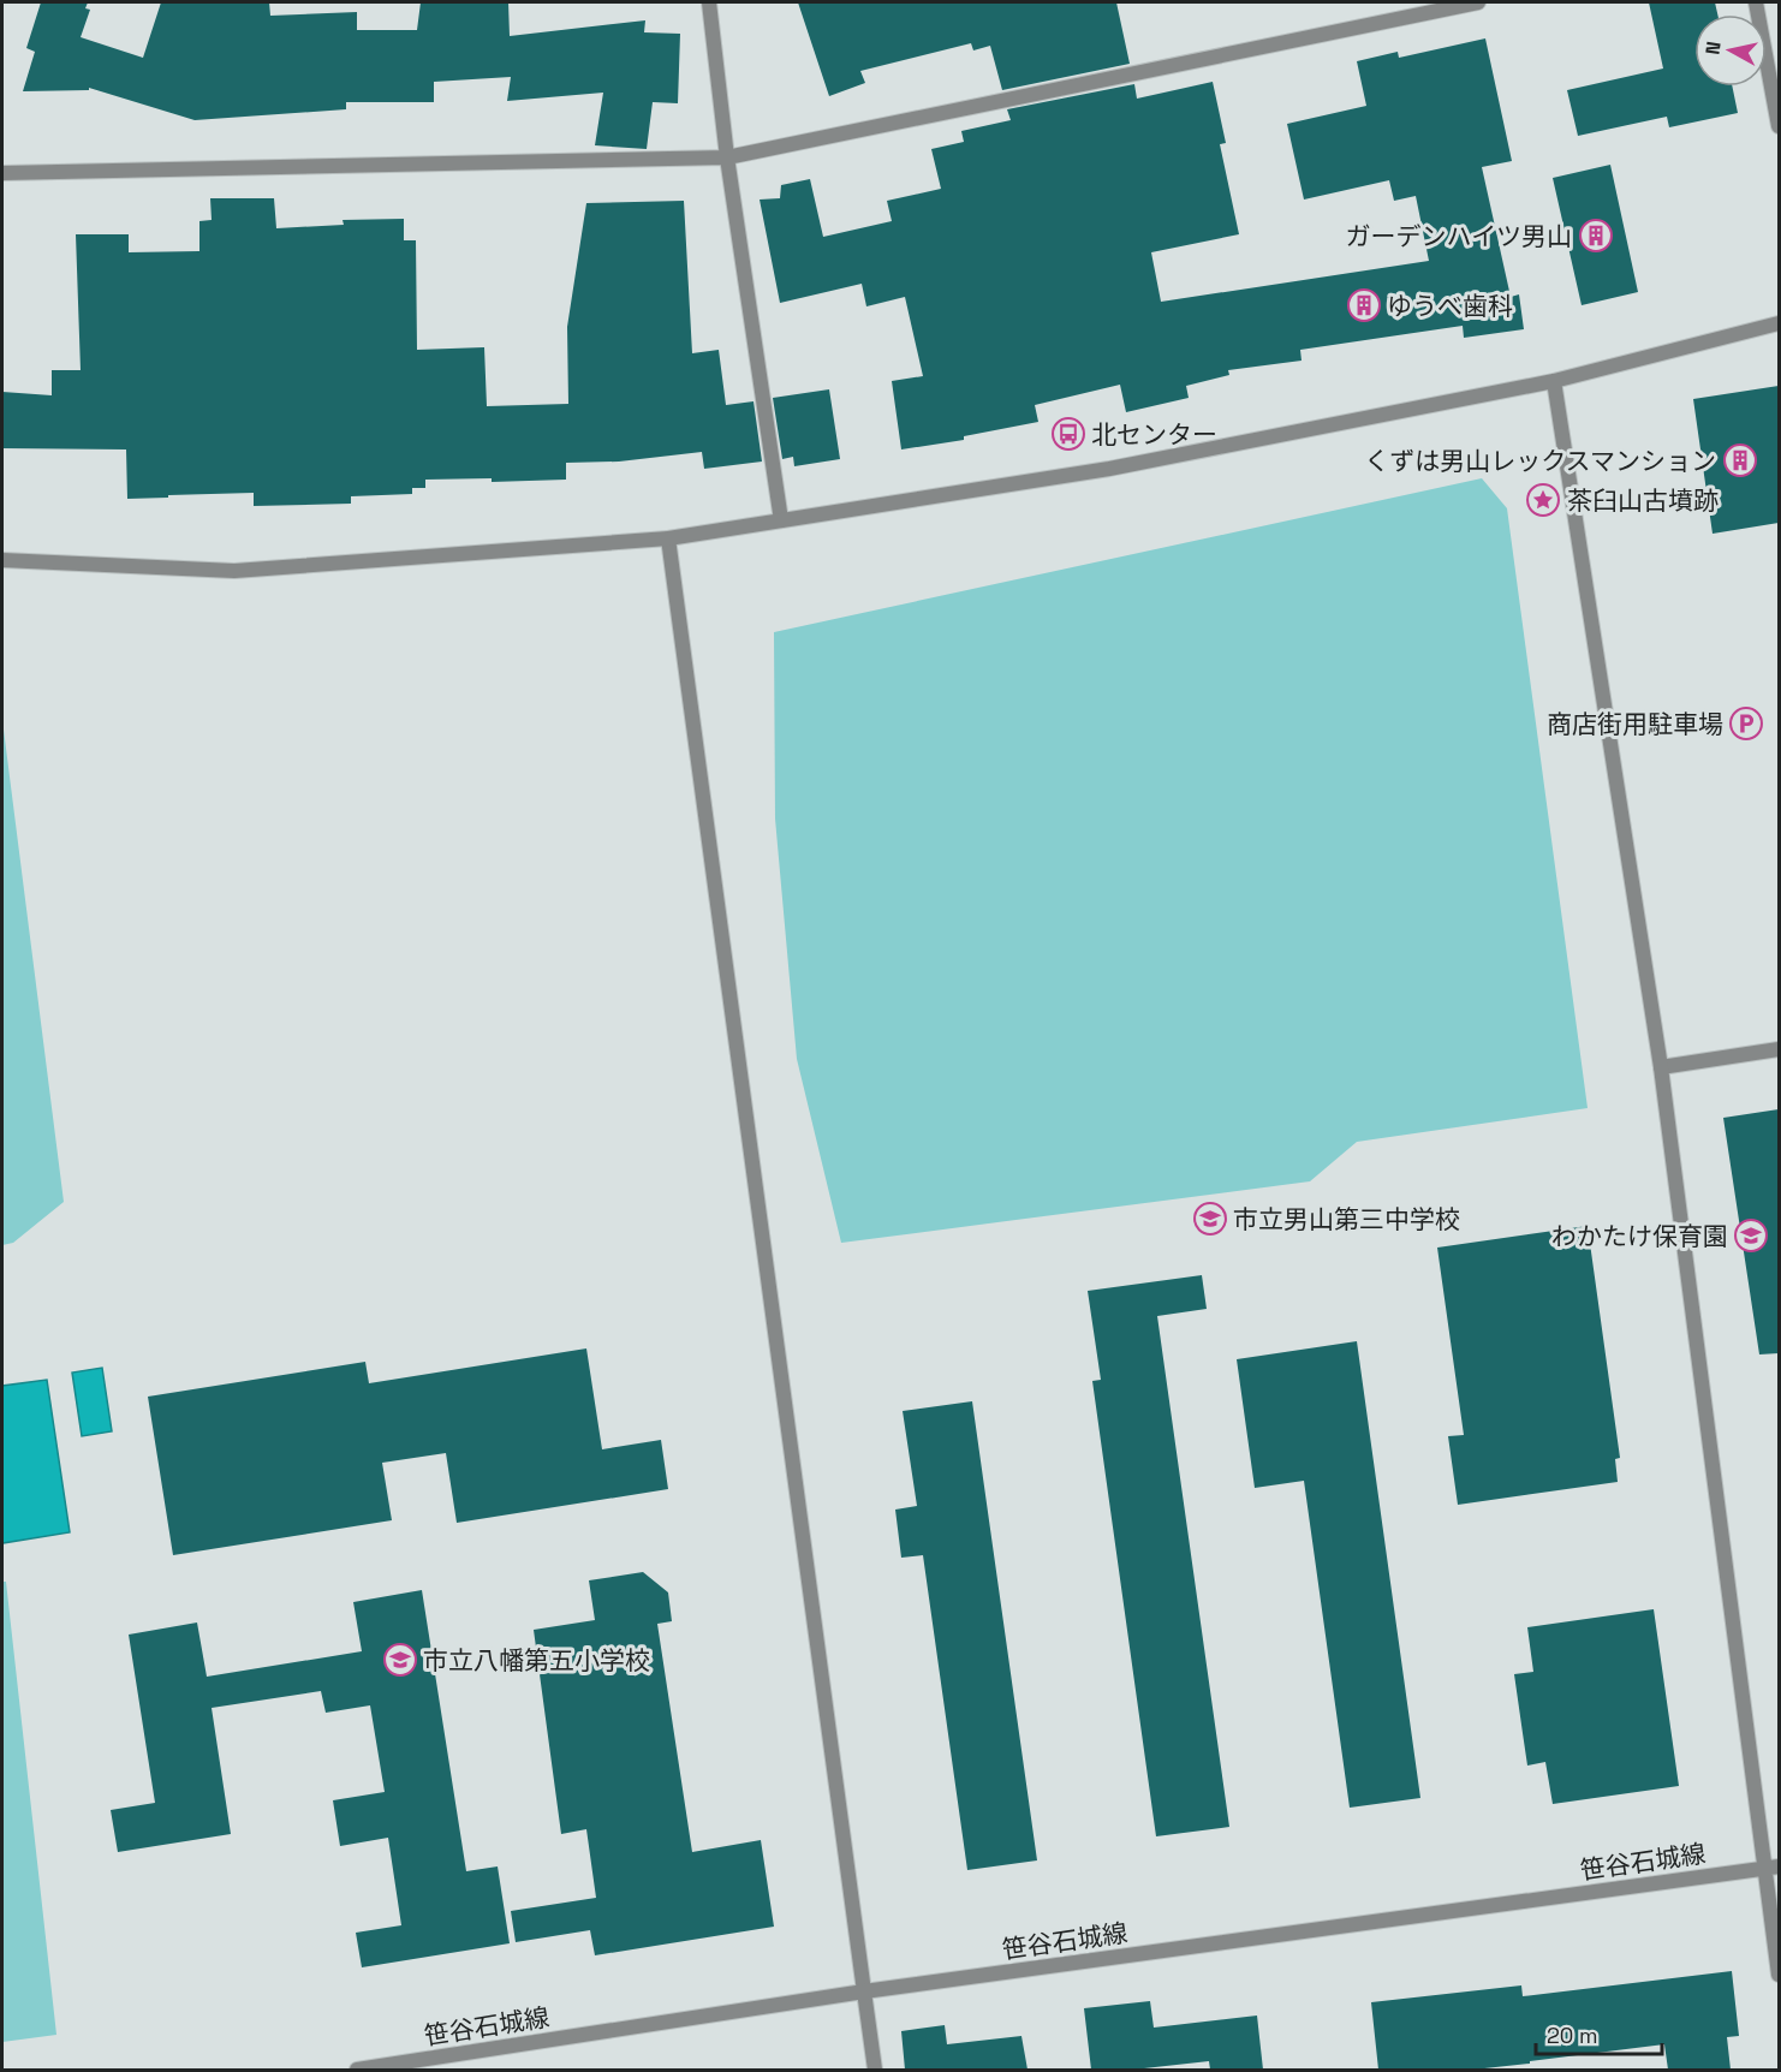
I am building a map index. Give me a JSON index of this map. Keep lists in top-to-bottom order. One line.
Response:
{"streets":{"street":["笹谷石城線"]},"places":{"building":["ガーデンハイツ男山","ゆうべ歯科","くずは男山レックスマンション"],"bus stop":["北センター"],"place":["茶臼山古墳跡"],"parking":["商店街用駐車場"],"school or university":["市立男山第三中学校","わかたけ保育園","市立八幡第五小学校"]},"scale_bar":"20 m","north":"left"}
